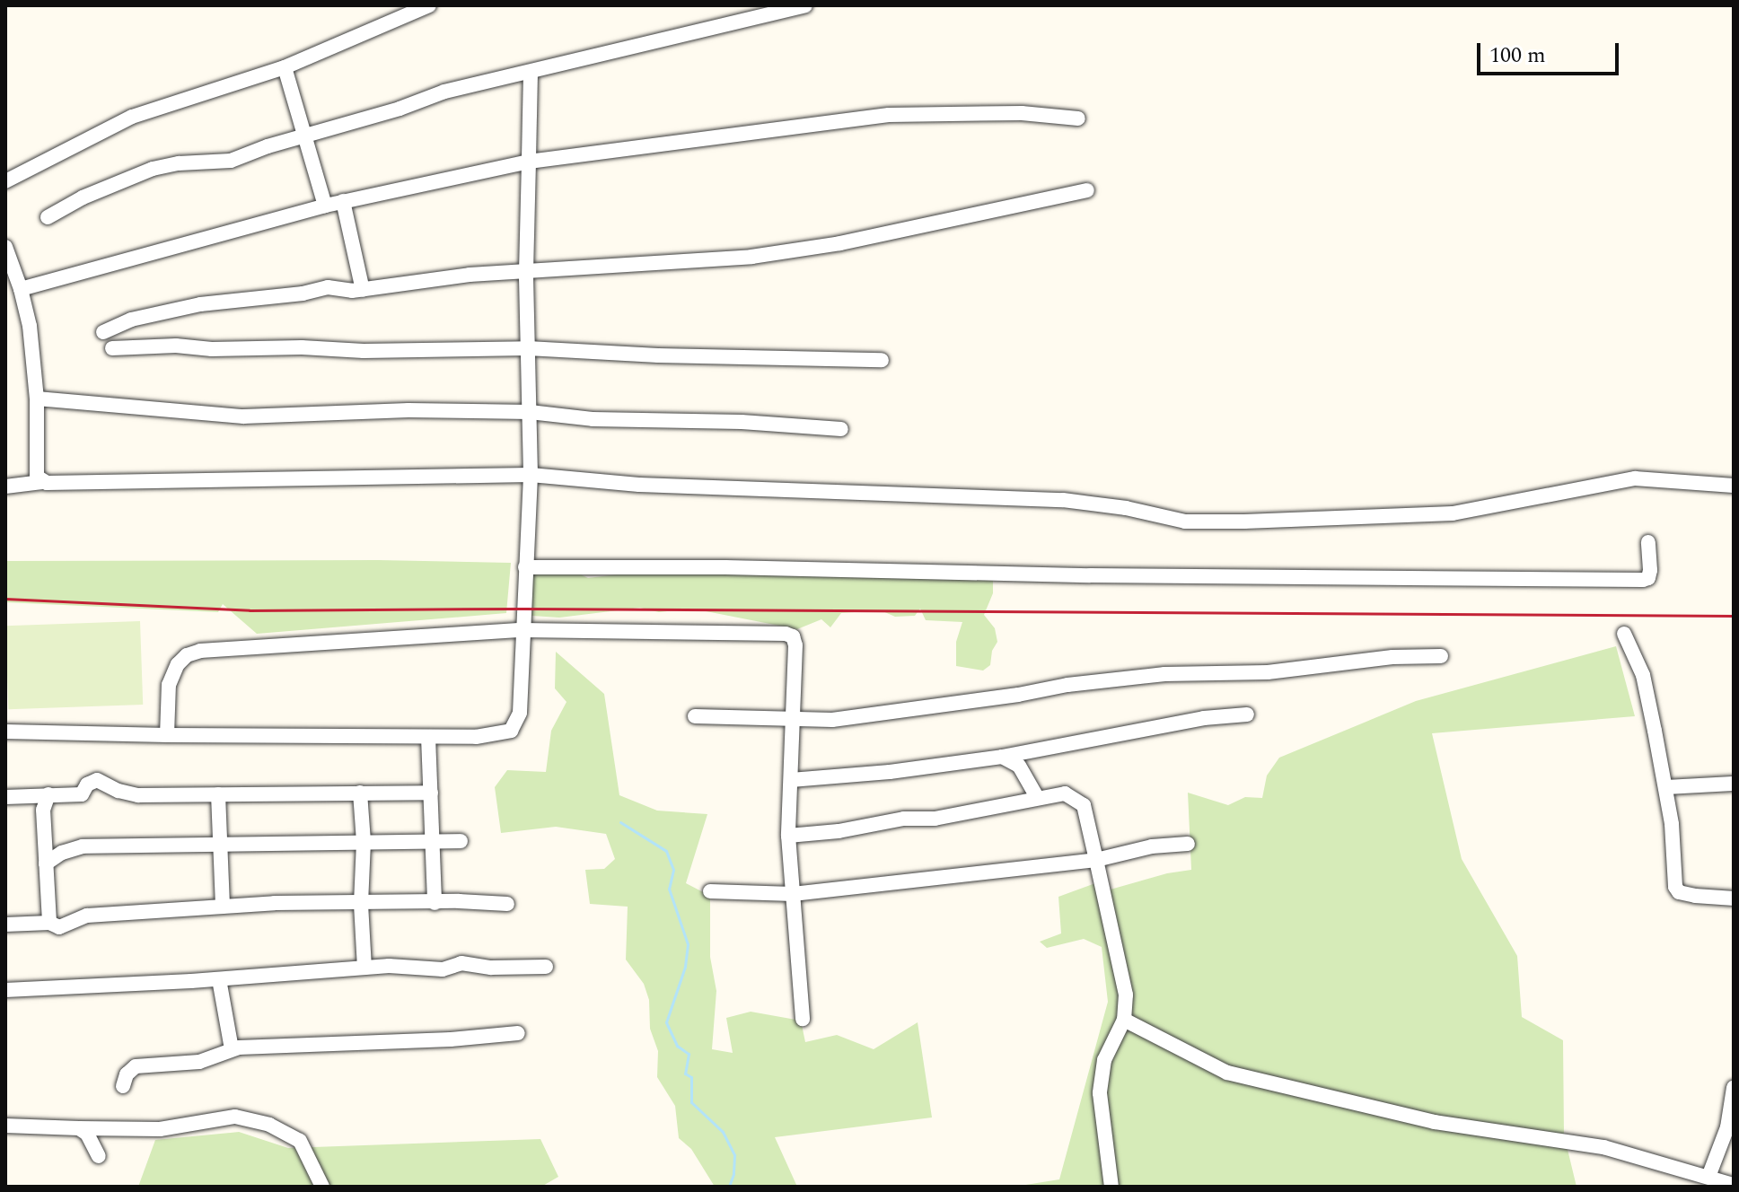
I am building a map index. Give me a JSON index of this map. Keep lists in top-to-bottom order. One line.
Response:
{"scale_bar":"100 m"}
